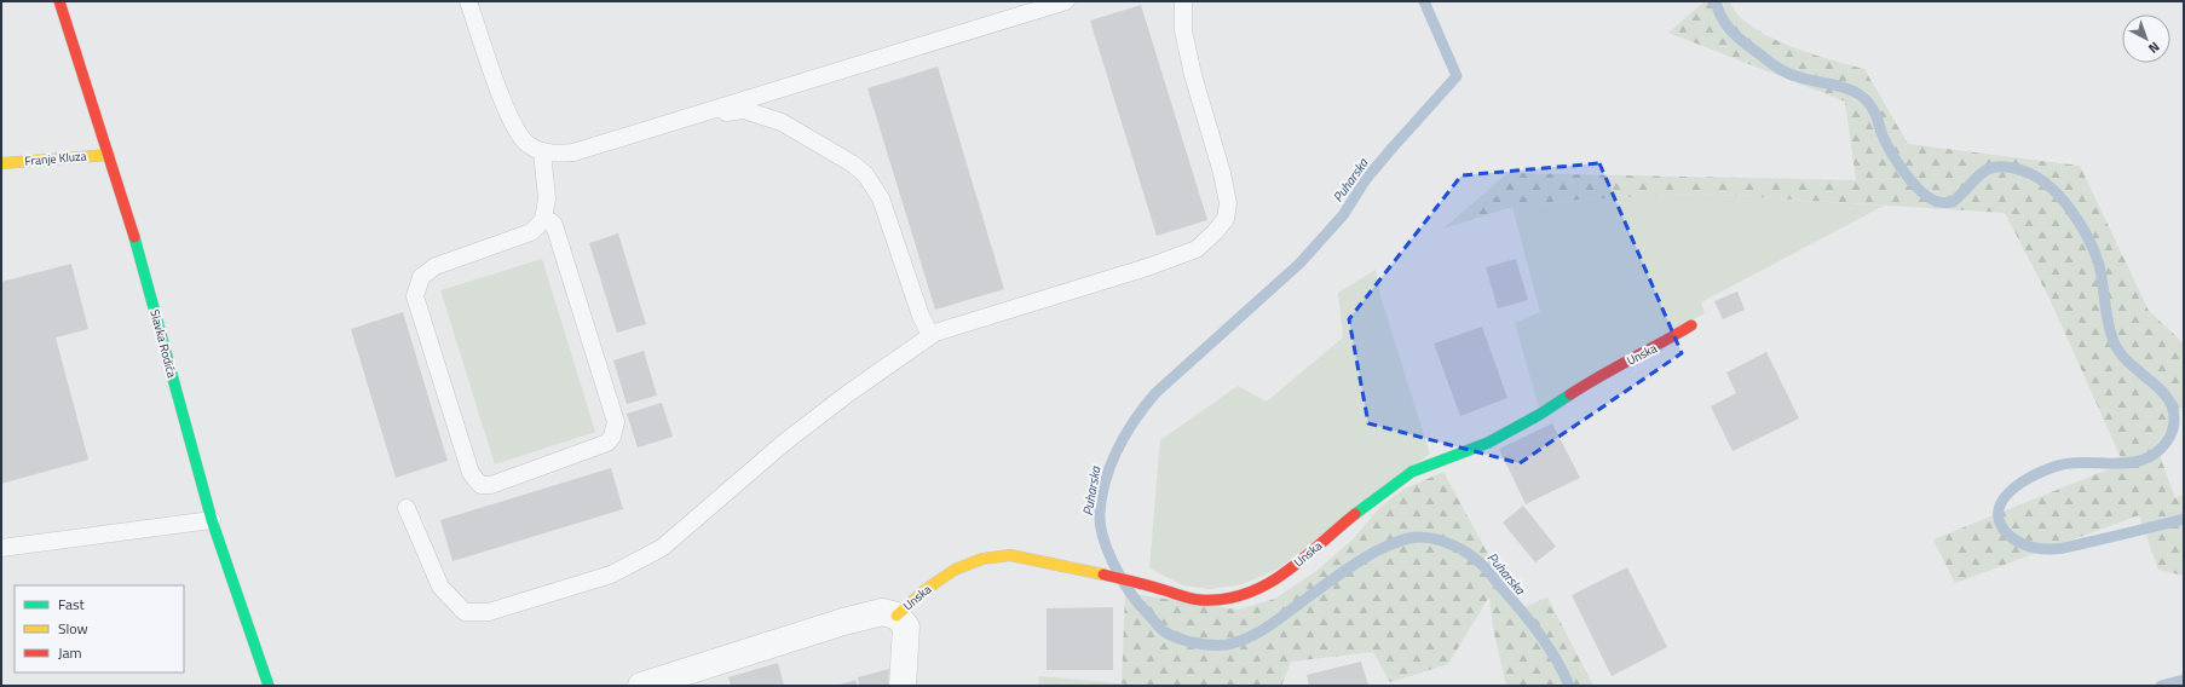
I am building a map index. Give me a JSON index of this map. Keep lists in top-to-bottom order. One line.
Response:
{"streets":{"street":["Franje Kluza","Slavka Rodića","Unska"]},"crossings":[["Franje Kluza","Slavka Rodića"]],"water":["Puharska"],"legend":["Fast","Slow","Jam"],"north":"bottom right"}
